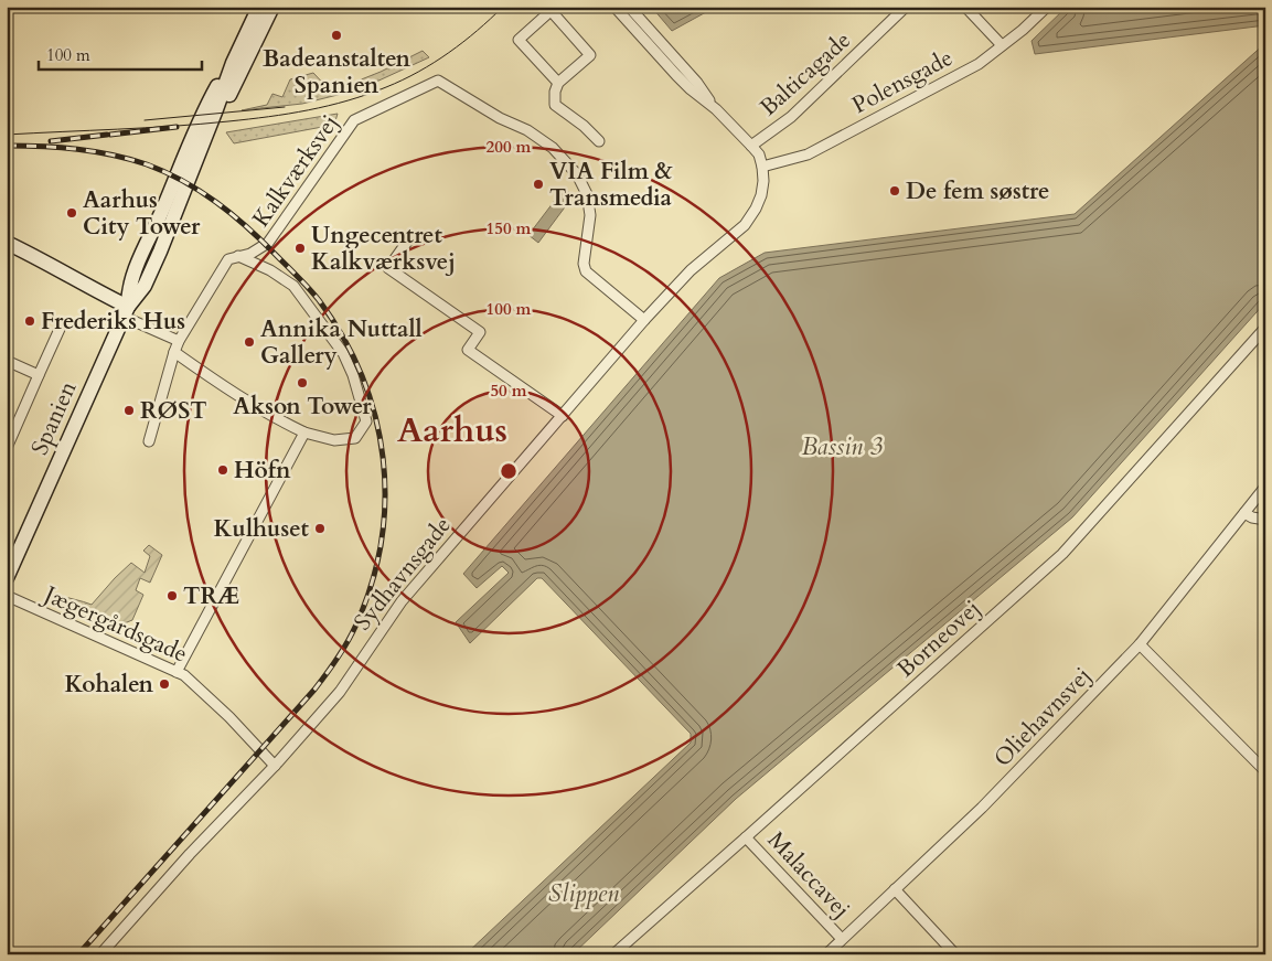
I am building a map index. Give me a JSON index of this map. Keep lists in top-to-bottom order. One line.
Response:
{"streets":{"street":["Balticagade","Polensgade","Kalkværksvej","Spanien","Sydhavnsgade","Jægergårdsgade","Borneovej","Oliehavnsvej","Malaccavej"]},"crossings":[["Polensgade","Sydhavnsgade"],["Kalkværksvej","Sydhavnsgade"],["Sydhavnsgade","Jægergårdsgade"],["Borneovej","Malaccavej"],["Oliehavnsvej","Malaccavej"]],"districts":["Aarhus"],"water":["Bassin 3","Slippen"],"places":["Badeanstalten Spanien","VIA Film & Transmedia","De fem søstre","Aarhus City Tower","Ungecentret Kalkværksvej","Frederiks Hus","Annika Nuttall Gallery","Akson Tower","RØST","Höfn","Kulhuset","TRÆ","Kohalen"],"scale_bar":"100 m","rings":["200 m","150 m","100 m","50 m"]}
